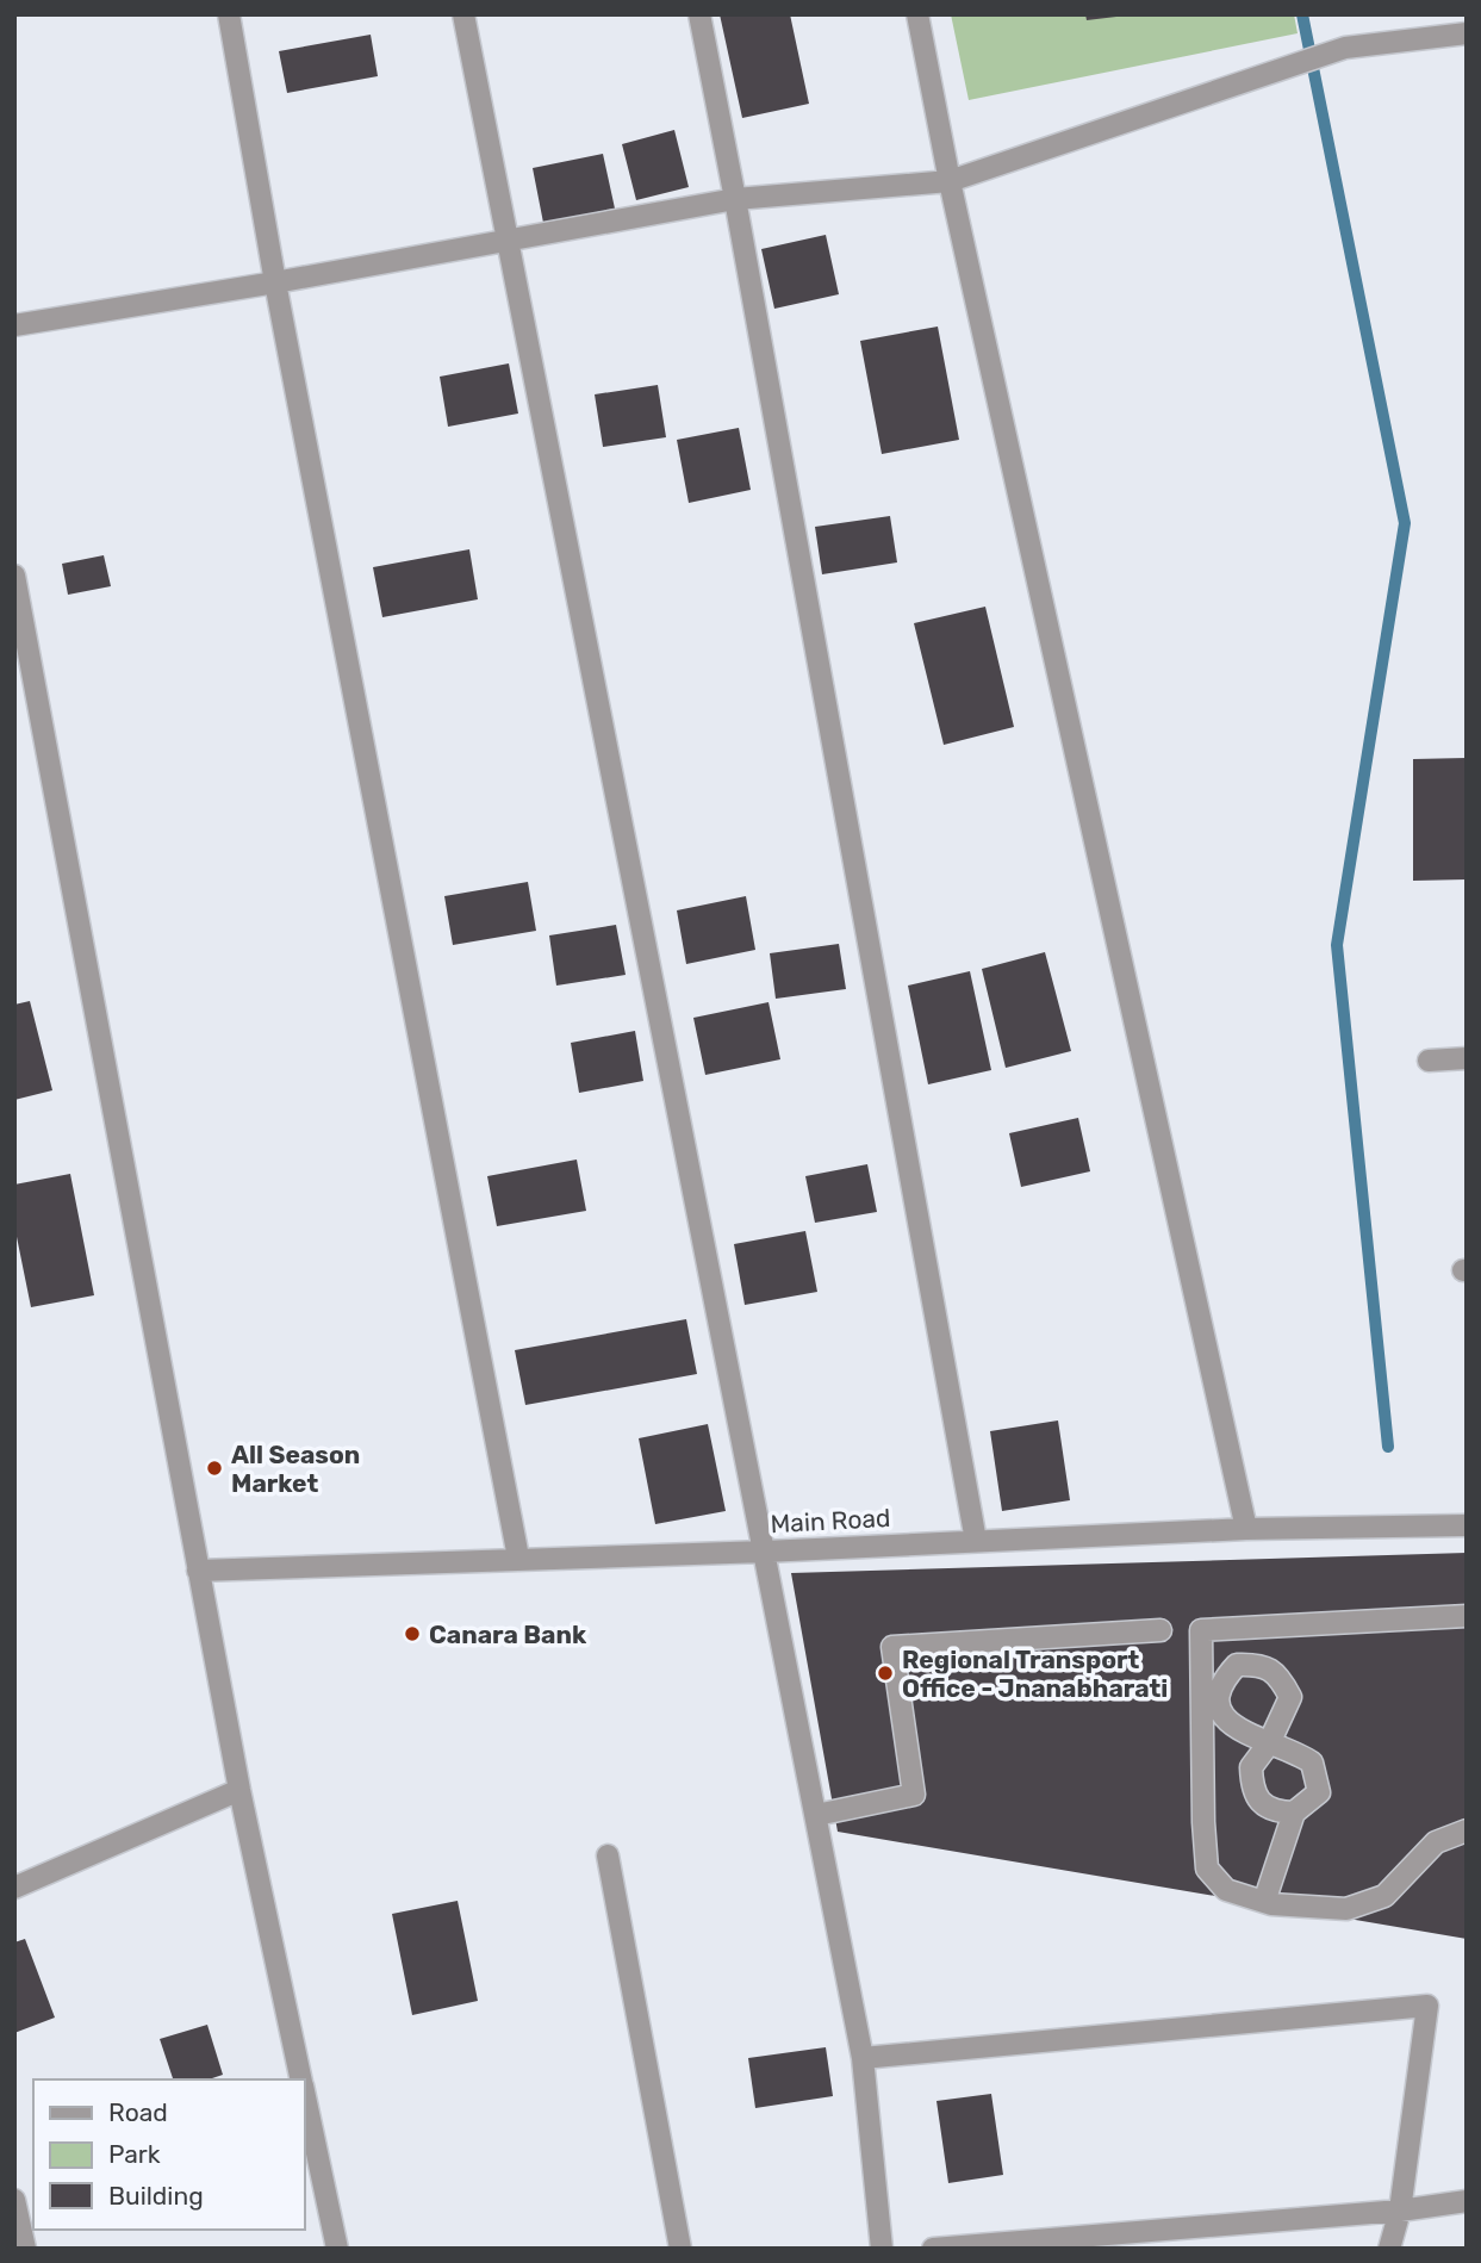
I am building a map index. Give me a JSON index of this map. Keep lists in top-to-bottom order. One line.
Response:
{"streets":{"street":["Main Road"]},"places":["All Season Market","Canara Bank","Regional Transport Office - Jnanabharati"],"legend":["Road","Park","Building"]}
